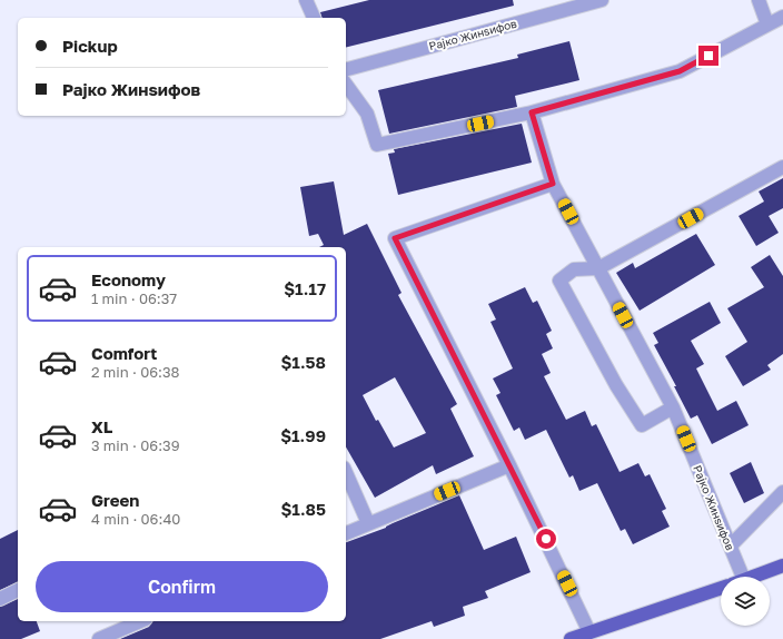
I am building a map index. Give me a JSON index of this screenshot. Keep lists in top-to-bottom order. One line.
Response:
{"streets":{"street":["Рајко Жинѕифов"]},"page":{"banner":["Pickup","Рајко Жинѕифов"],"list":[{"name":"Economy","note":"1 min · 06:37","value":"$1.17"},{"name":"Comfort","note":"2 min · 06:38","value":"$1.58"},{"name":"XL","note":"3 min · 06:39","value":"$1.99"},{"name":"Green","note":"4 min · 06:40","value":"$1.85"}],"buttons":"Confirm"}}
